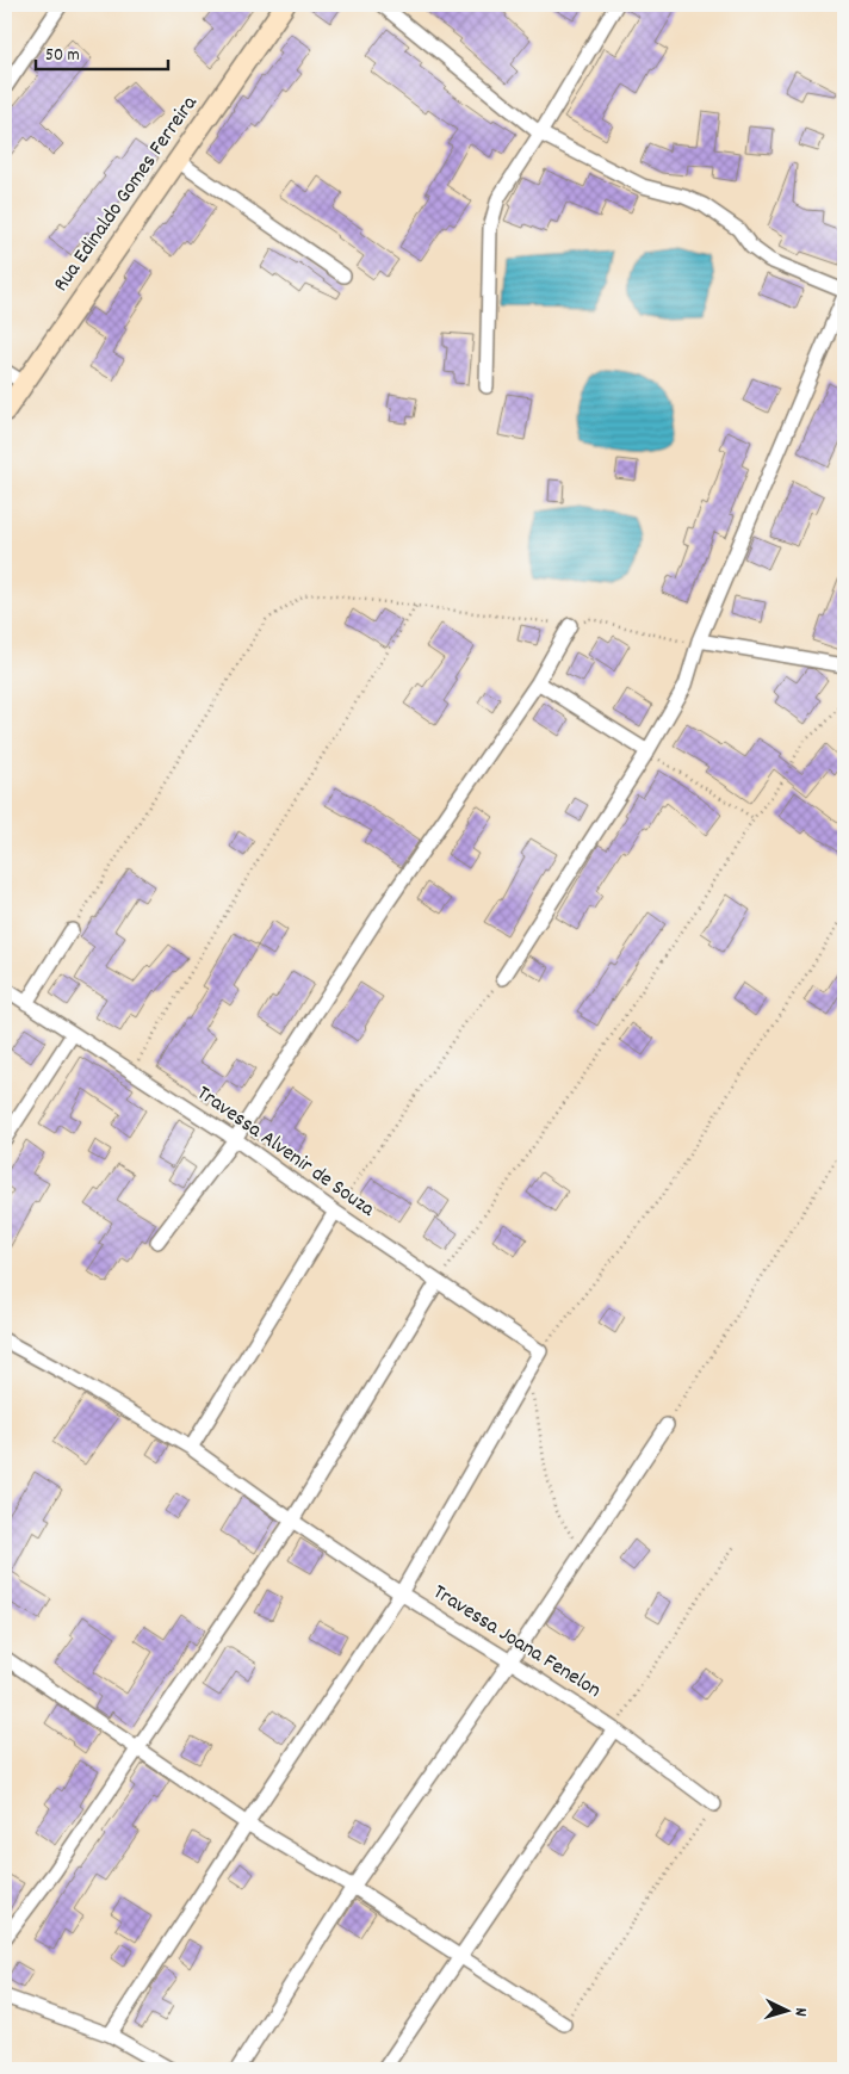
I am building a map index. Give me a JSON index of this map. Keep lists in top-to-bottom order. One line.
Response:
{"streets":{"street":["Rua Edinaldo Gomes Ferreira","Travessa Alvenir de Souza","Travessa Joana Fenelon"]},"scale_bar":"50 m","north":"right"}
